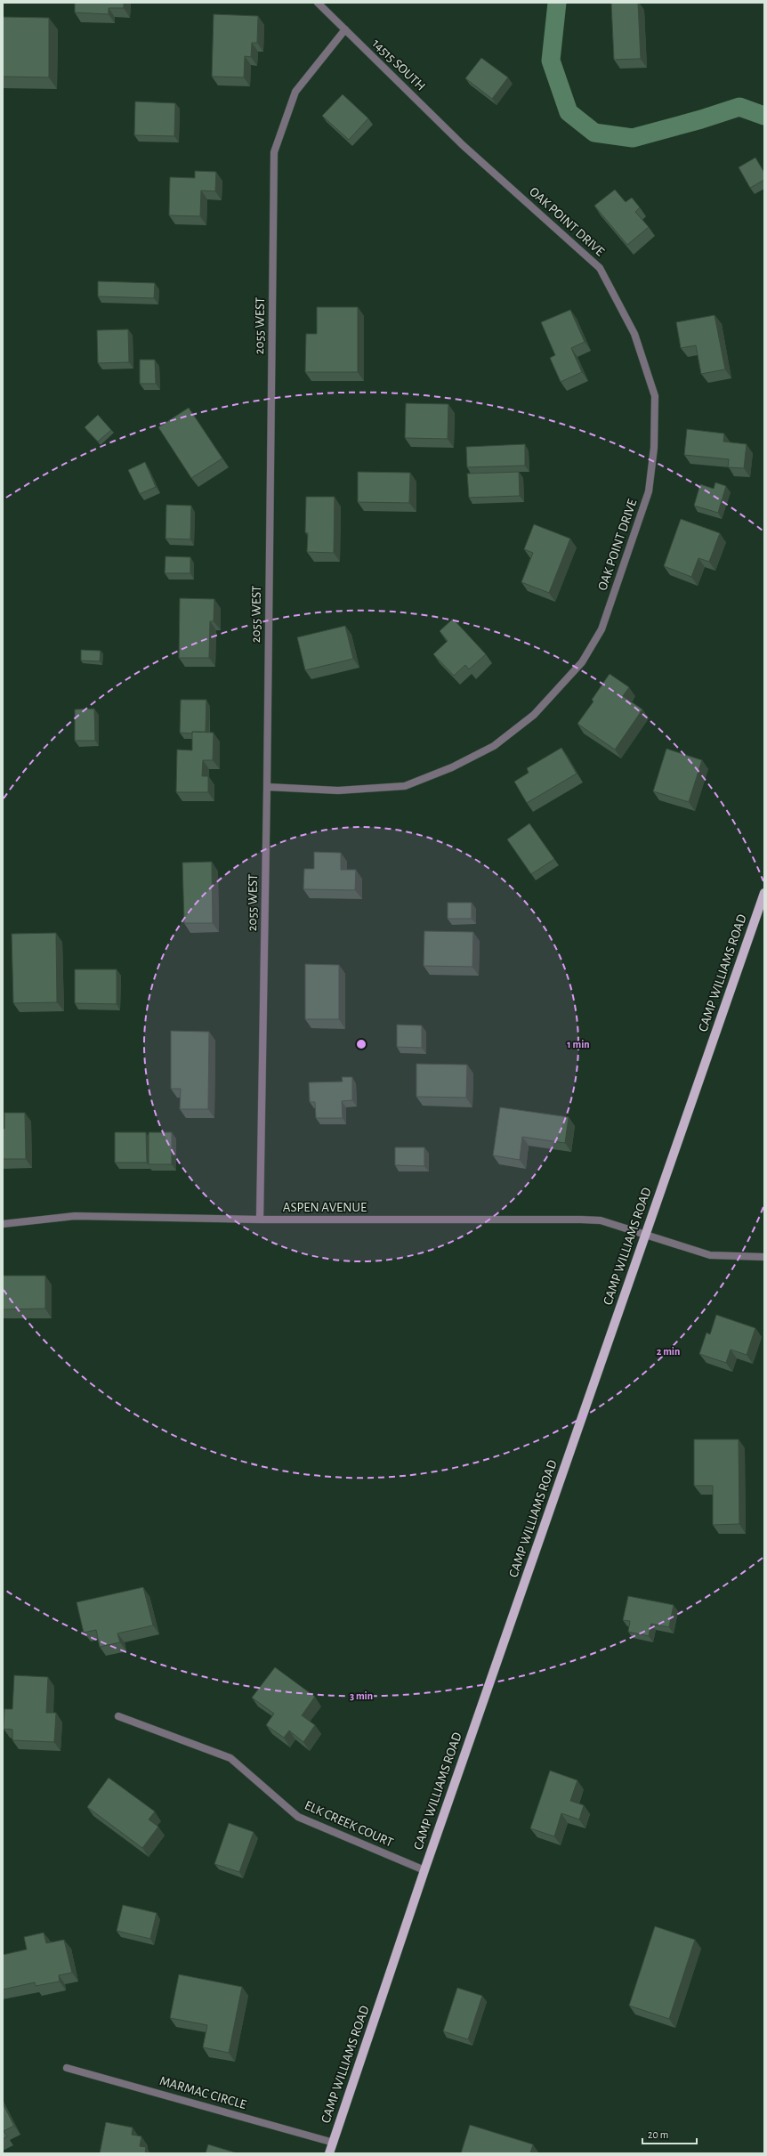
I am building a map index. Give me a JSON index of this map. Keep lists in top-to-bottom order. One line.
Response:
{"streets":{"main road":["CAMP WILLIAMS ROAD"],"street":["14515 SOUTH","OAK POINT DRIVE","2055 WEST","ASPEN AVENUE","ELK CREEK COURT","MARMAC CIRCLE"]},"crossings":[["14515 SOUTH","OAK POINT DRIVE"],["14515 SOUTH","2055 WEST"],["OAK POINT DRIVE","2055 WEST"],["2055 WEST","ASPEN AVENUE"],["CAMP WILLIAMS ROAD","ASPEN AVENUE"],["CAMP WILLIAMS ROAD","ELK CREEK COURT"],["CAMP WILLIAMS ROAD","MARMAC CIRCLE"]],"scale_bar":"20 m","rings":["1 min","2 min","3 min"]}
